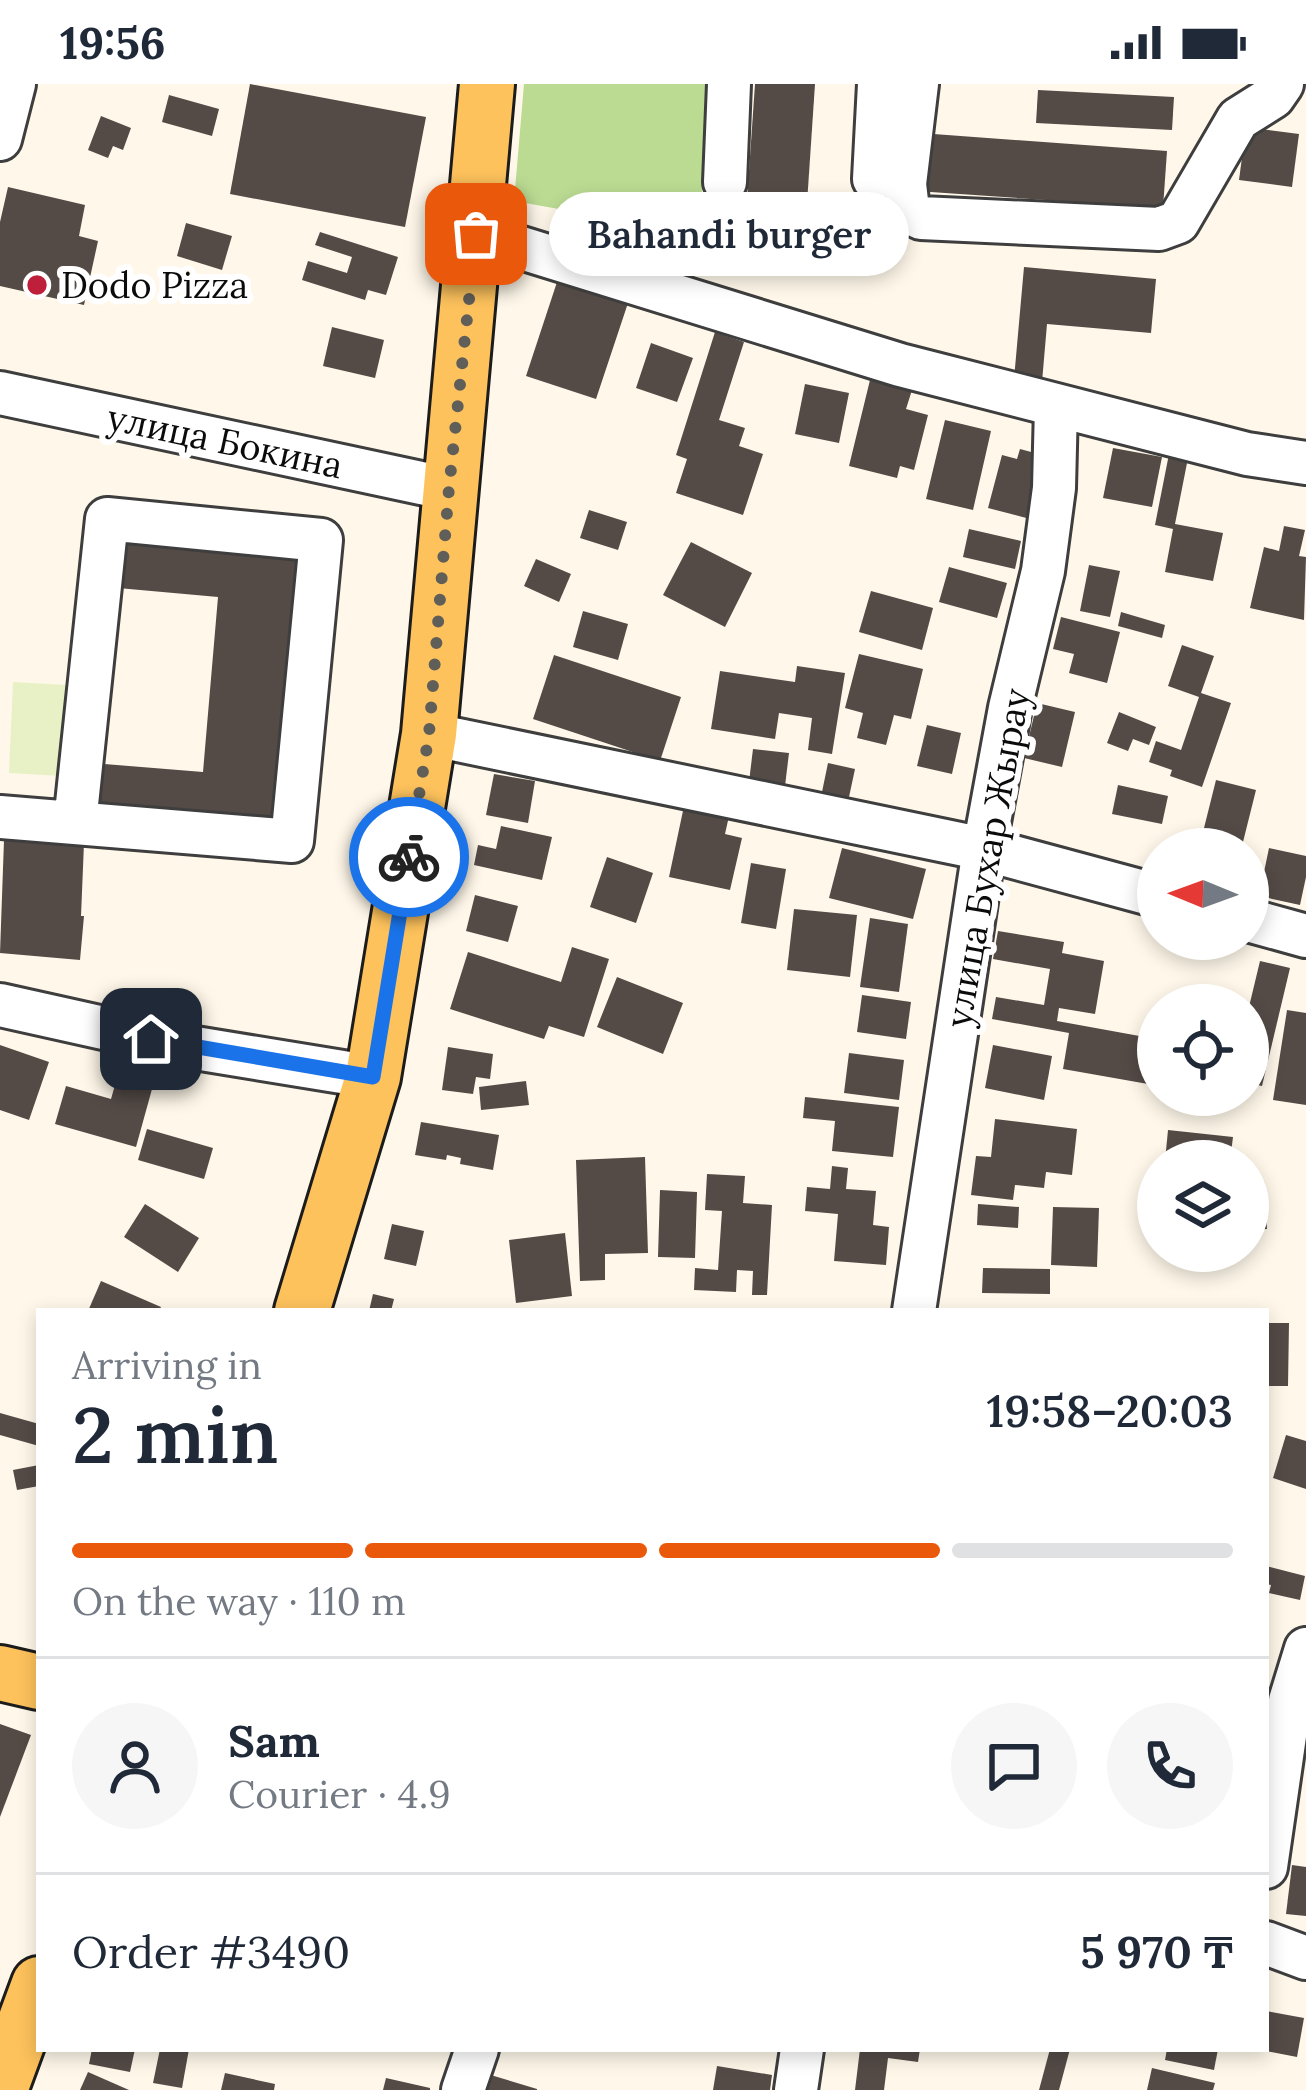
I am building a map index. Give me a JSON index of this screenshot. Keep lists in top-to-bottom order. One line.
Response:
{"streets":{"street":["улица Бокина","улица Бухар Жырау"]},"places":["Bahandi burger","Dodo Pizza"],"north":"left","page":{"status":"19:56","bubble":"Bahandi burger","heading":["2 min","Arriving in","19:58–20:03"],"panel":["Sam","Courier · 4.9","Order #3490","5 970 ₸"],"bar":"On the way · 110 m"}}
